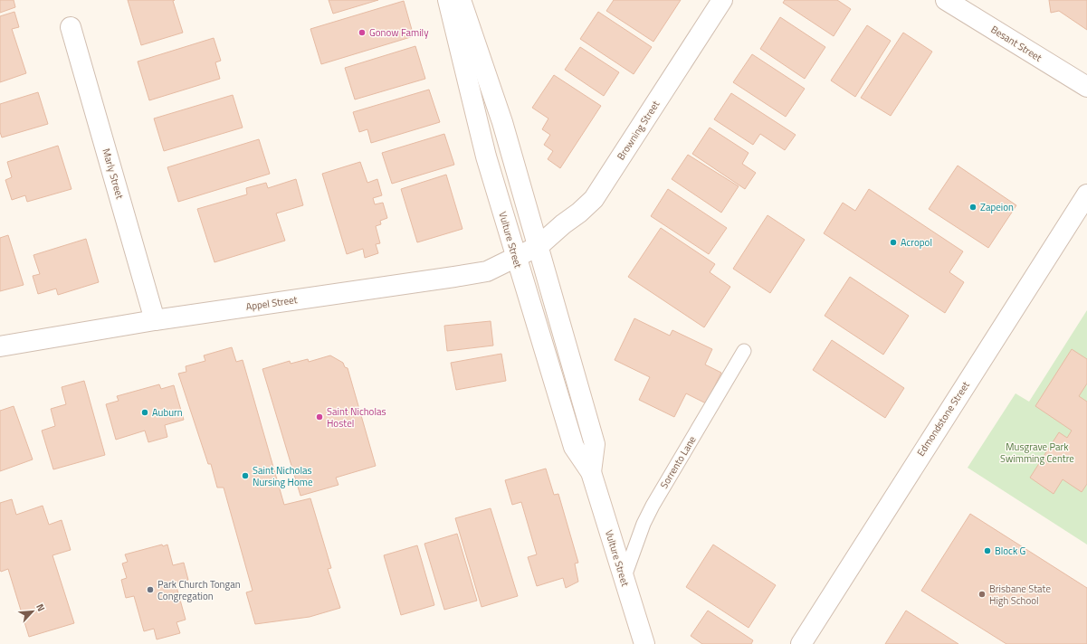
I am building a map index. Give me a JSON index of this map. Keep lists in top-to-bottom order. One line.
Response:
{"streets":{"street":["Besant Street","Browning Street","Marly Street","Vulture Street","Appel Street","Edmondstone Street"],"lane":["Sorrento Lane"]},"crossings":[["Browning Street","Vulture Street"],["Browning Street","Appel Street"],["Marly Street","Appel Street"],["Vulture Street","Appel Street"],["Vulture Street","Sorrento Lane"]],"parks":["Musgrave Park Swimming Centre"],"places":["Gonow Family","Zapeion","Acropol","Auburn","Saint Nicholas Hostel","Saint Nicholas Nursing Home","Block G","Park Church Tongan Congregation","Brisbane State High School"],"north":"top right"}
